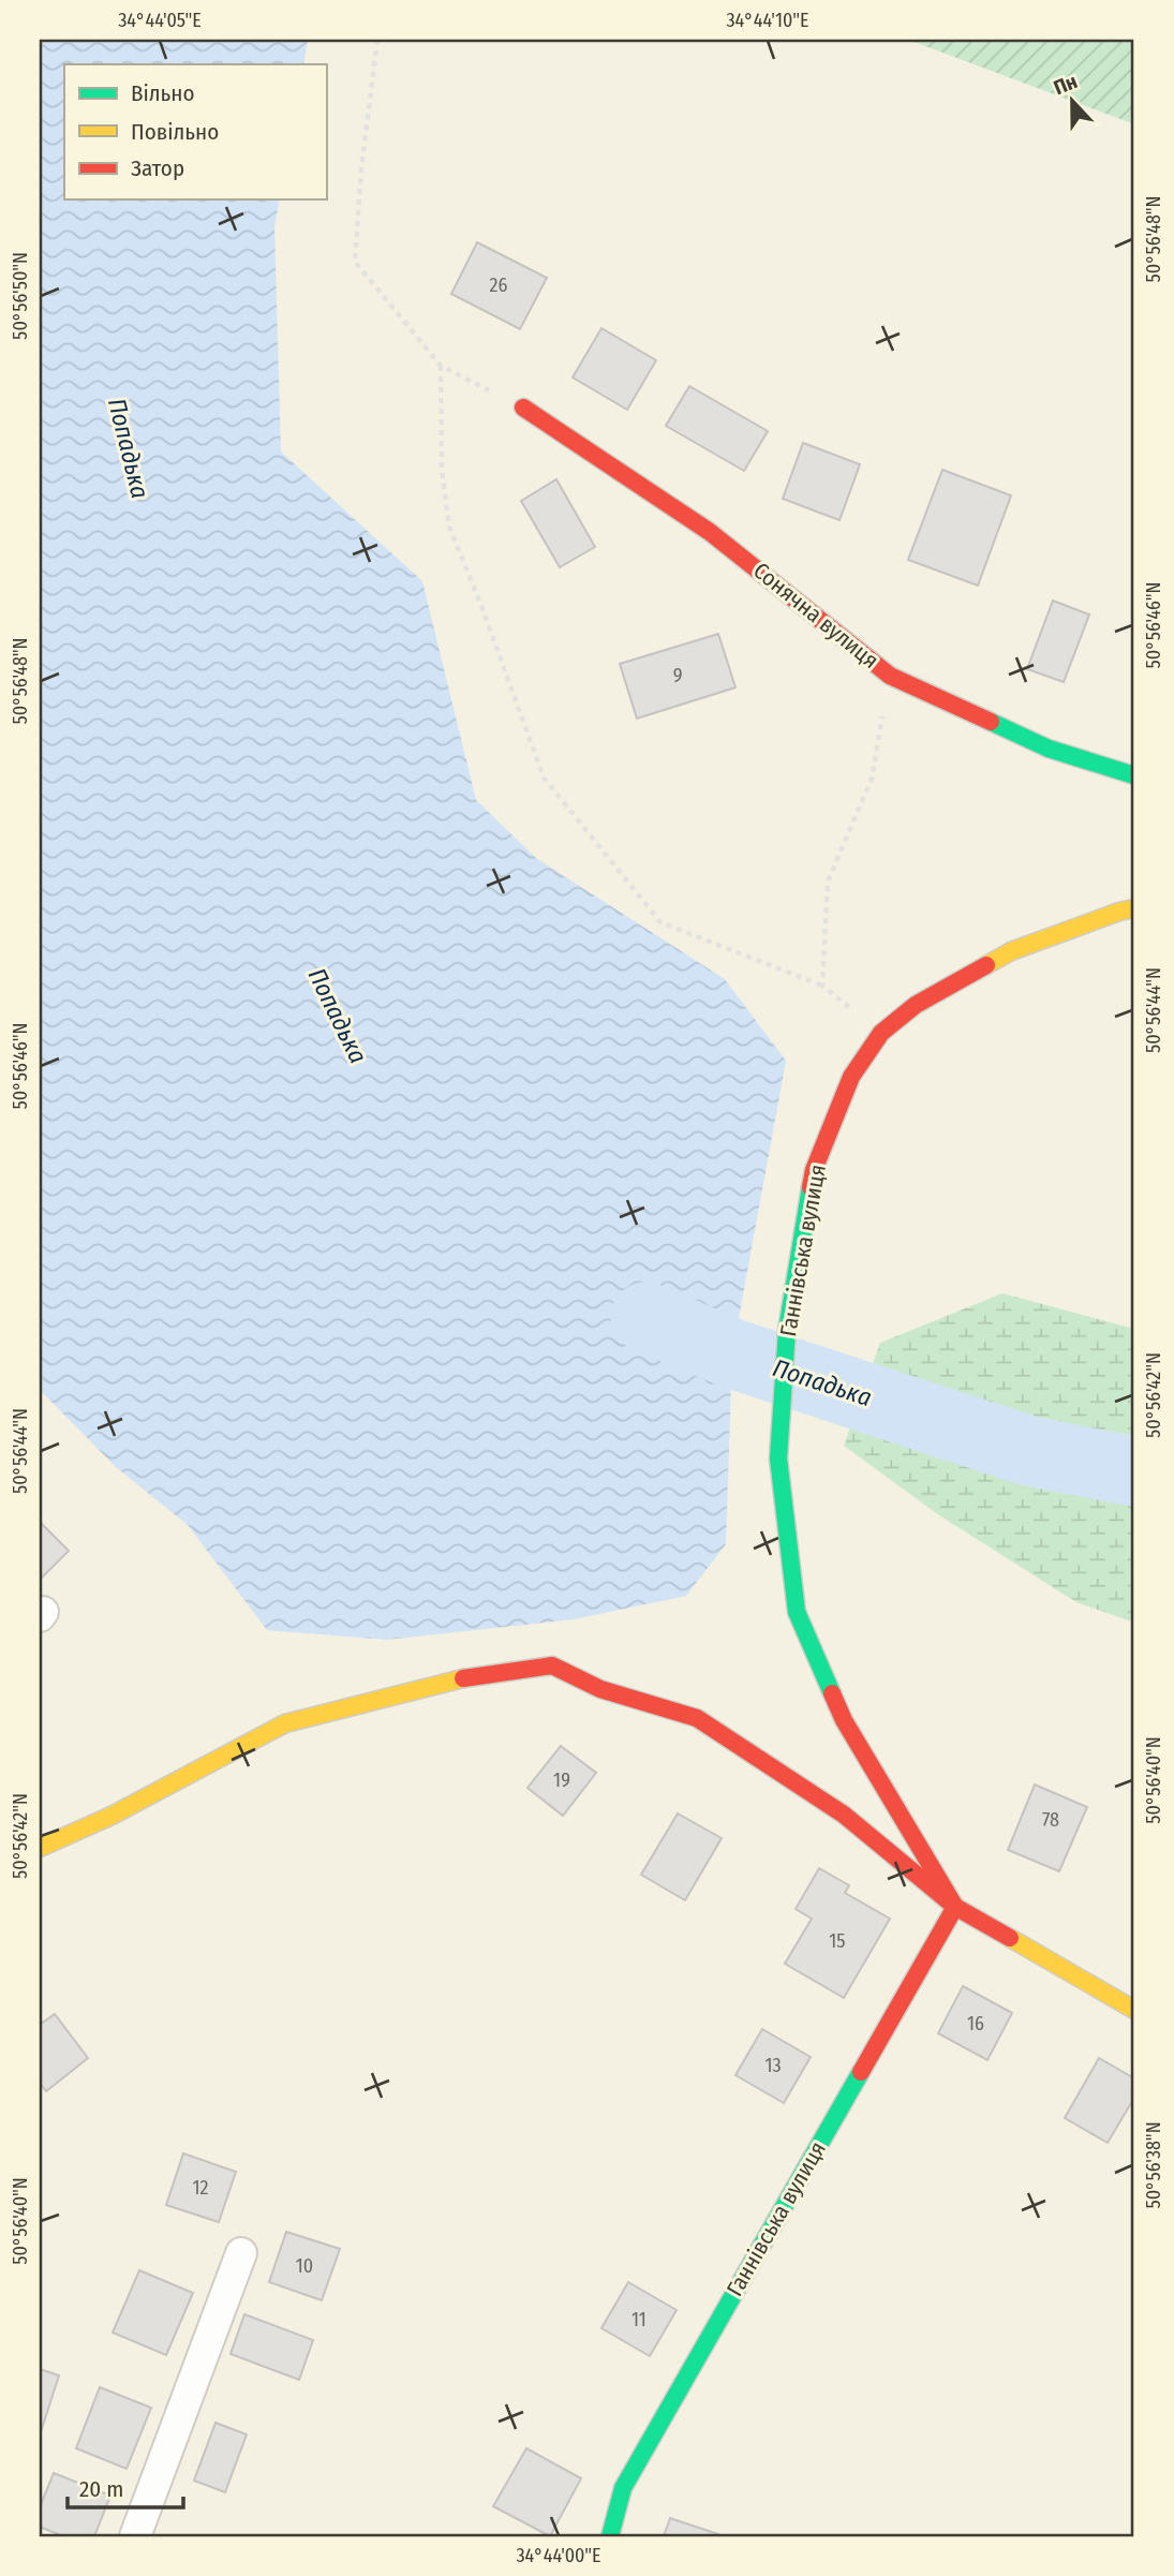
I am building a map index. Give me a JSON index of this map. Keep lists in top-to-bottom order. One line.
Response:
{"streets":{"street":["Сонячна вулиця","Ганнівська вулиця"]},"water":["Попадька"],"house_numbers":["26","9","19","78","15","16","13","12","10","11"],"legend":["Вільно","Повільно","Затор"],"scale_bar":"20 m","north":"top","coordinates":["34°44'05\"E","34°44'10\"E","50°56'48\"N","50°56'50\"N","50°56'46\"N","50°56'44\"N","50°56'42\"N","50°56'40\"N","50°56'38\"N","34°44'00\"E"]}
